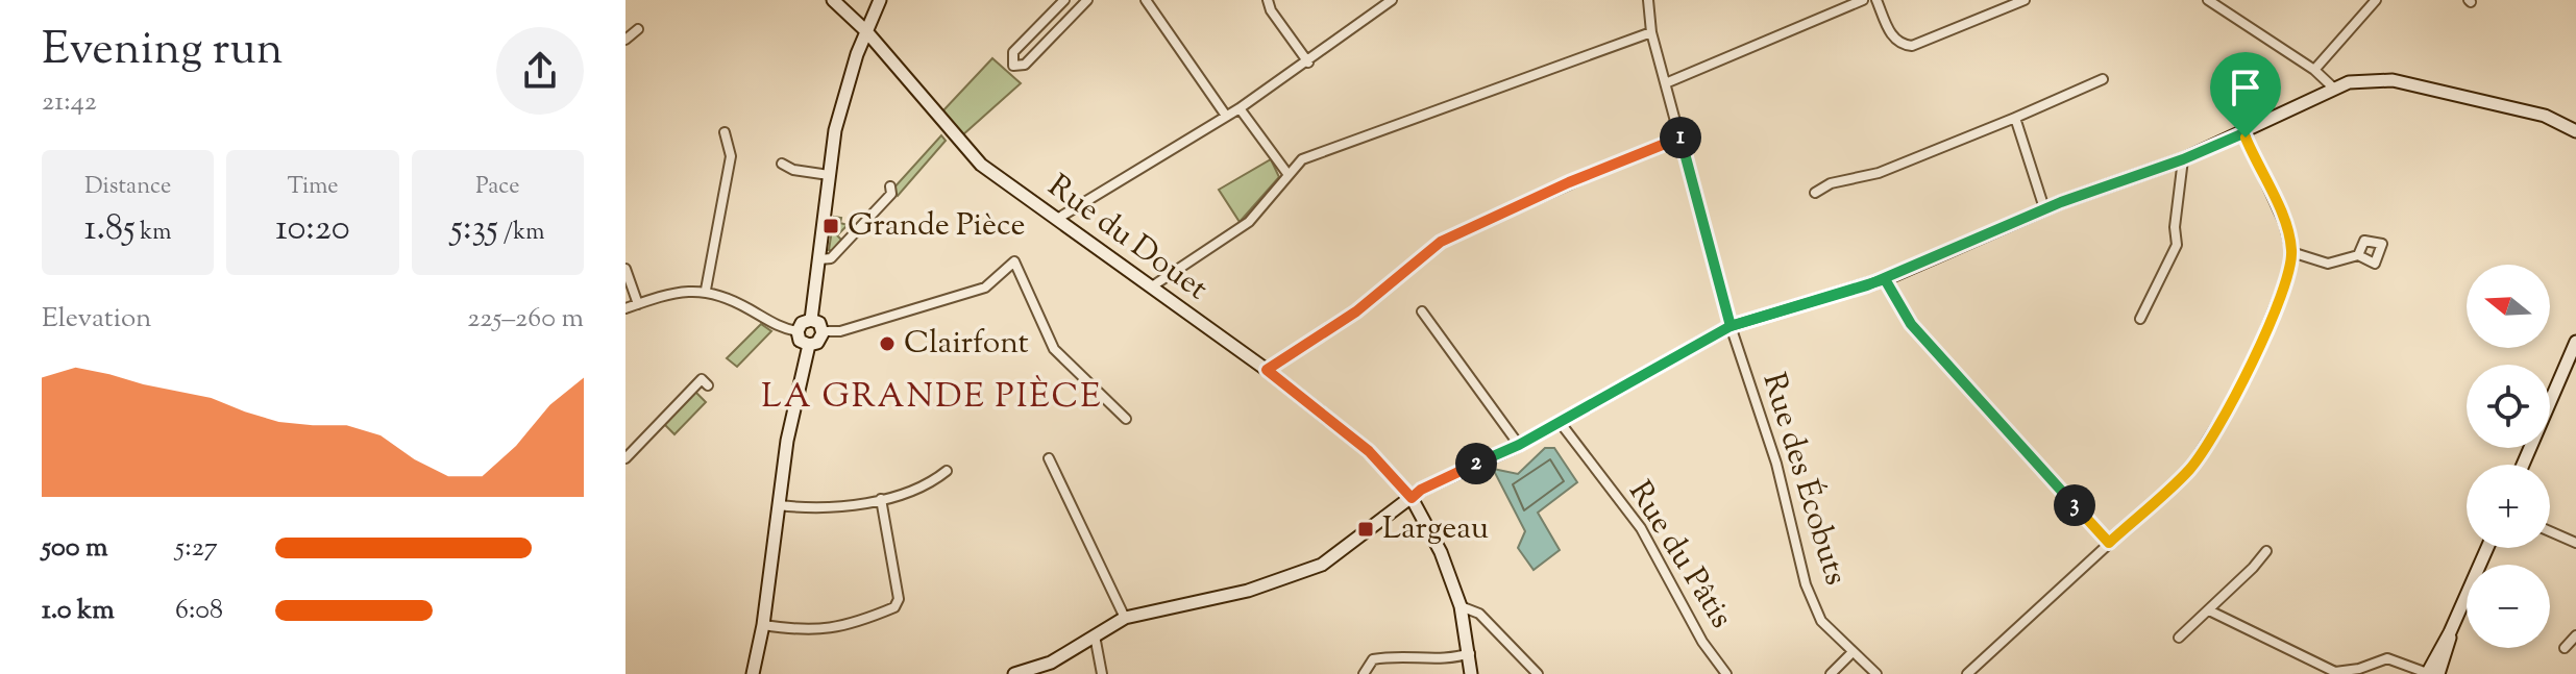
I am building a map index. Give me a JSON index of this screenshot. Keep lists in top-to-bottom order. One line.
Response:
{"streets":{"street":["Rue du Douet","Rue des Écobuts","Rue du Pâtis"]},"districts":["LA GRANDE PIÈCE"],"places":{"transit":["Grande Pièce","Largeau"],"other":["Clairfont"]},"north":"left","page":{"heading":["Evening run","21:42"],"pins":["1","2","3"],"stats":[["Distance","1.85 km"],["Time","10:20"],["Pace","5:35 /km"]],"map_buttons":["+","−"],"chart":["Elevation","225–260 m"],"list":[{"name":"500 m","note":"5:27"},{"name":"1.0 km","note":"6:08"}]}}
